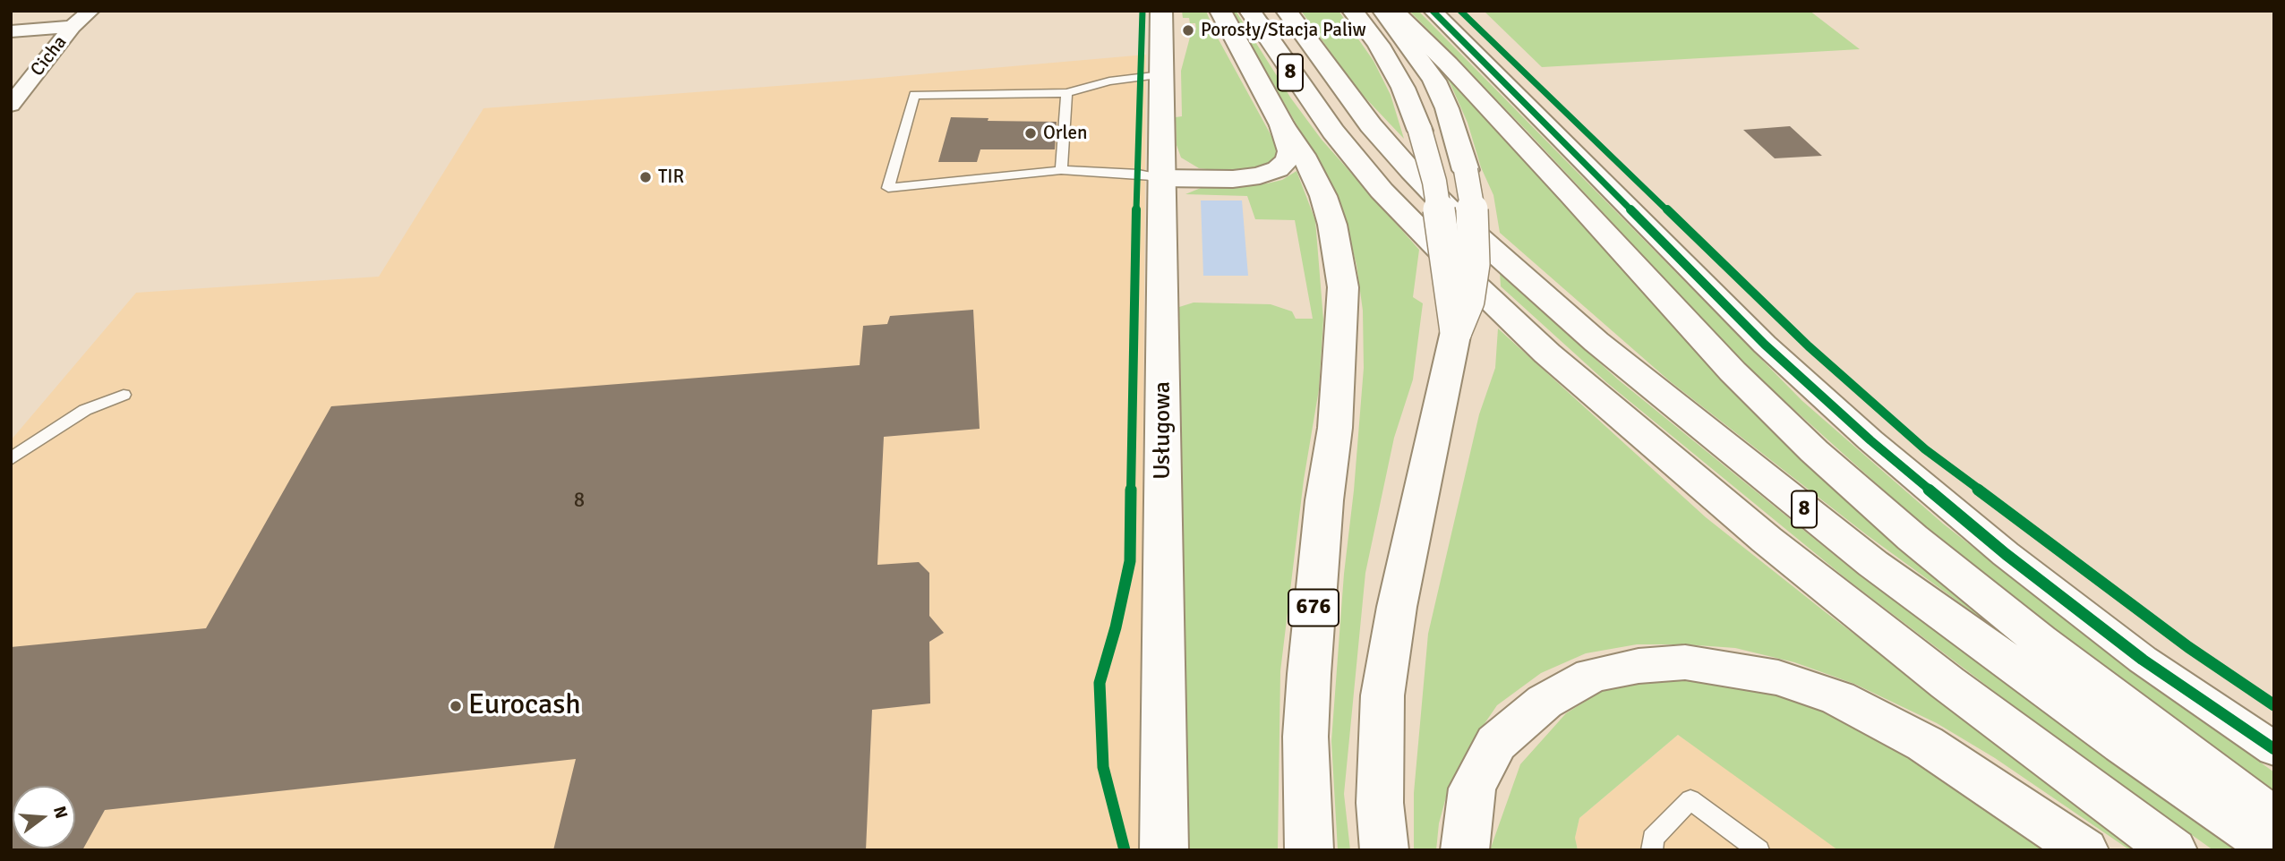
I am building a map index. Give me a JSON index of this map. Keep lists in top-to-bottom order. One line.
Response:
{"streets":{"main road":["8","Usługowa","676"],"street":["Cicha"]},"places":["Porosły/Stacja Paliw","Orlen","TIR","Eurocash"],"house_numbers":["8"],"north":"right"}
